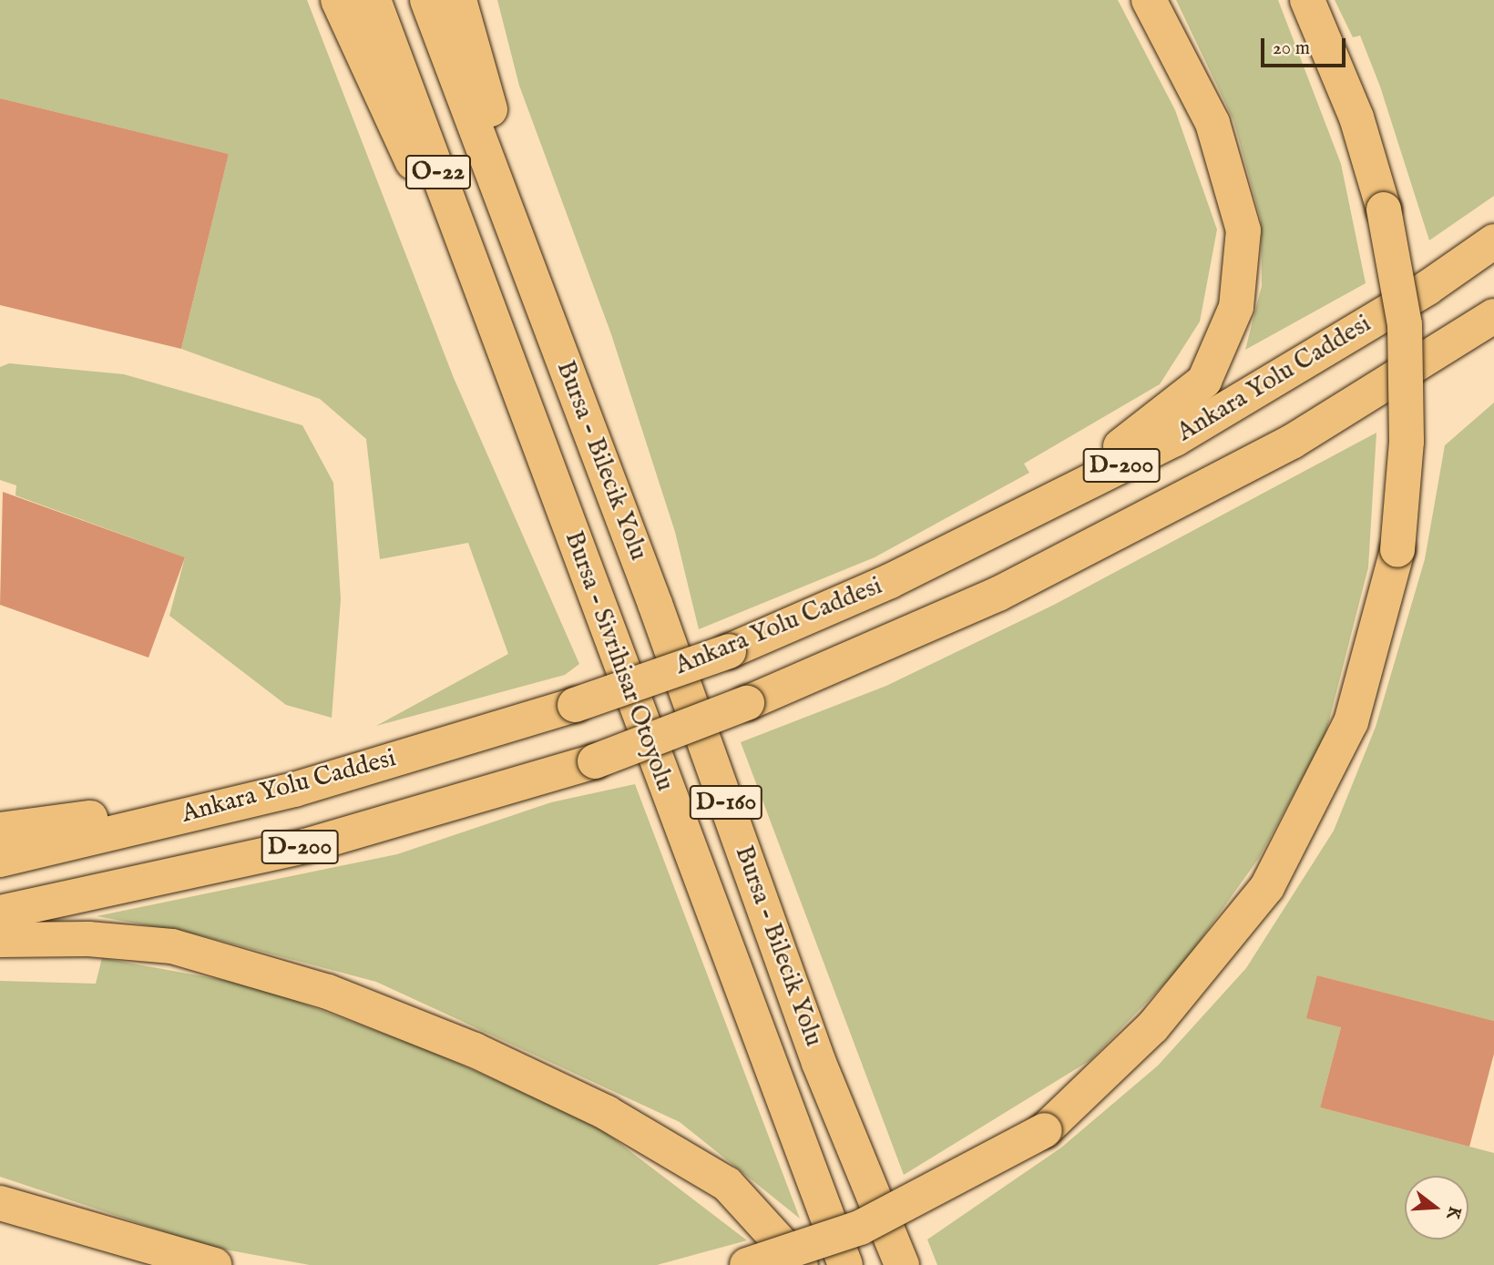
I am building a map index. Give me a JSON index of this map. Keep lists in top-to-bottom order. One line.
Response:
{"streets":{"highway":["O-22","Ankara Yolu Caddesi","Bursa - Bilecik Yolu","D-200","Bursa - Sivrihisar Otoyolu","D-160"]},"crossings":[["O-22","Bursa - Bilecik Yolu"],["O-22","Bursa - Sivrihisar Otoyolu"]],"scale_bar":"20 m","north":"right"}
